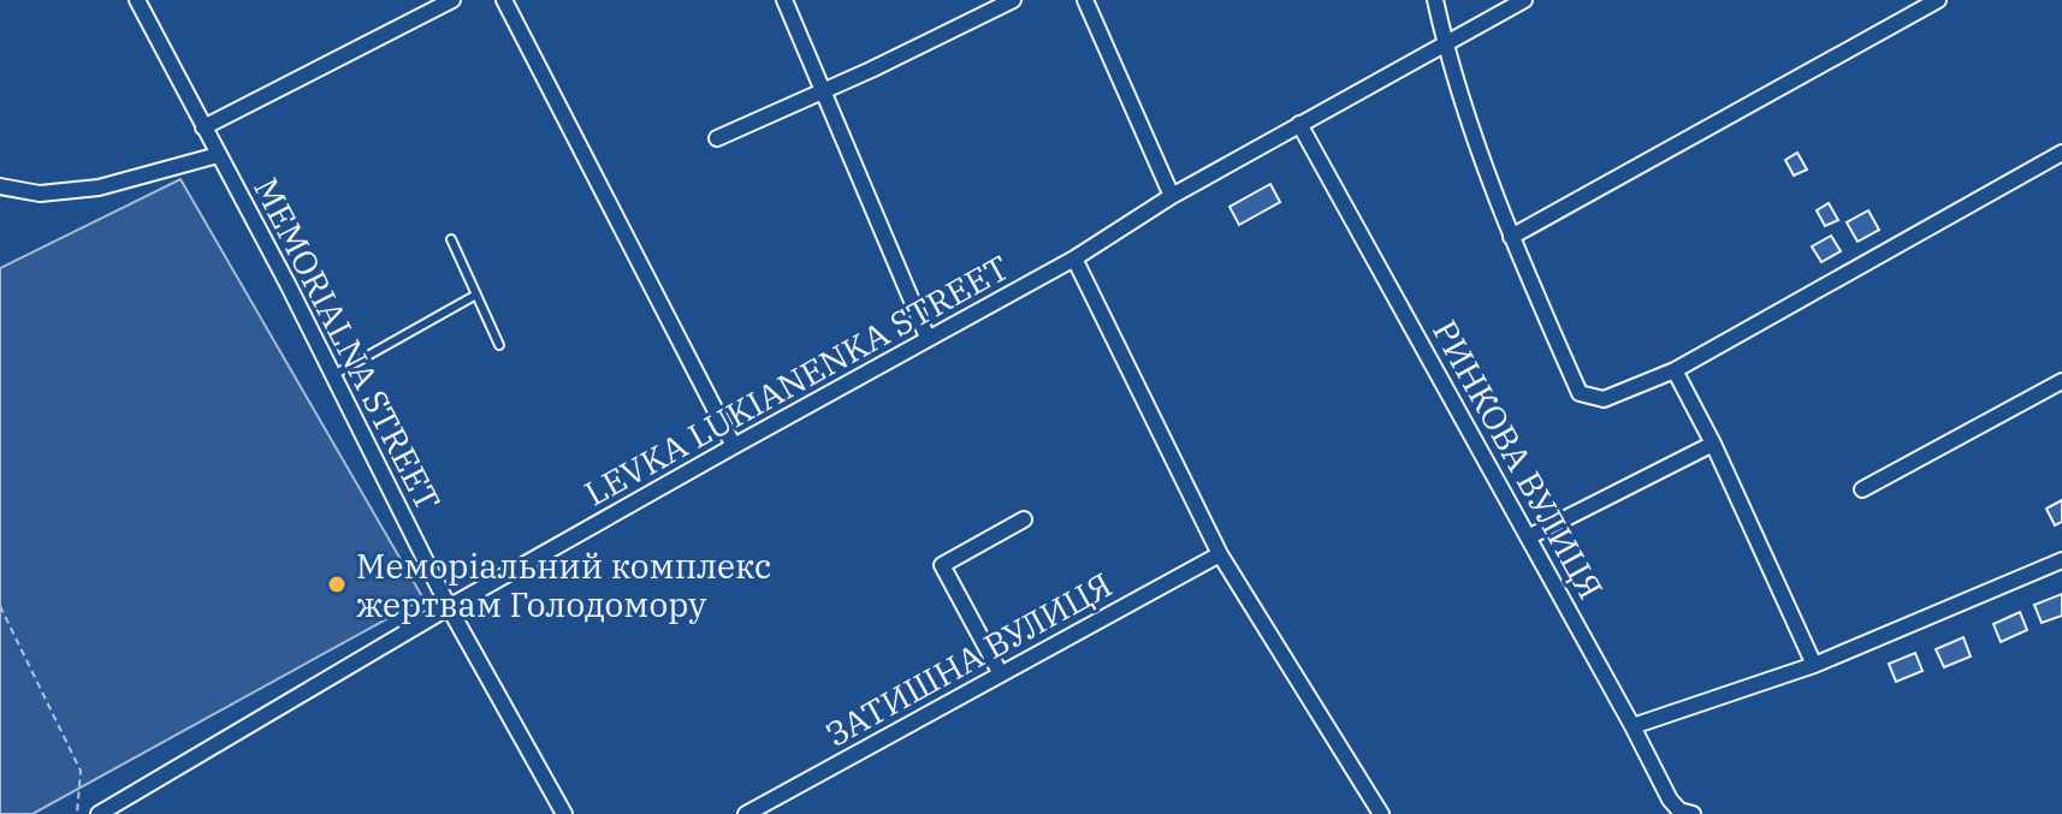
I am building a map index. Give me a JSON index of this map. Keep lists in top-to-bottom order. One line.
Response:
{"streets":{"street":["MEMORIALNA STREET","LEVKA LUKIANENKA STREET","РИНКОВА ВУЛИЦЯ","ЗАТИШНА ВУЛИЦЯ"]},"crossings":[["MEMORIALNA STREET","LEVKA LUKIANENKA STREET"],["LEVKA LUKIANENKA STREET","РИНКОВА ВУЛИЦЯ"]],"places":["Меморіальний комплекс жертвам Голодомору"]}
